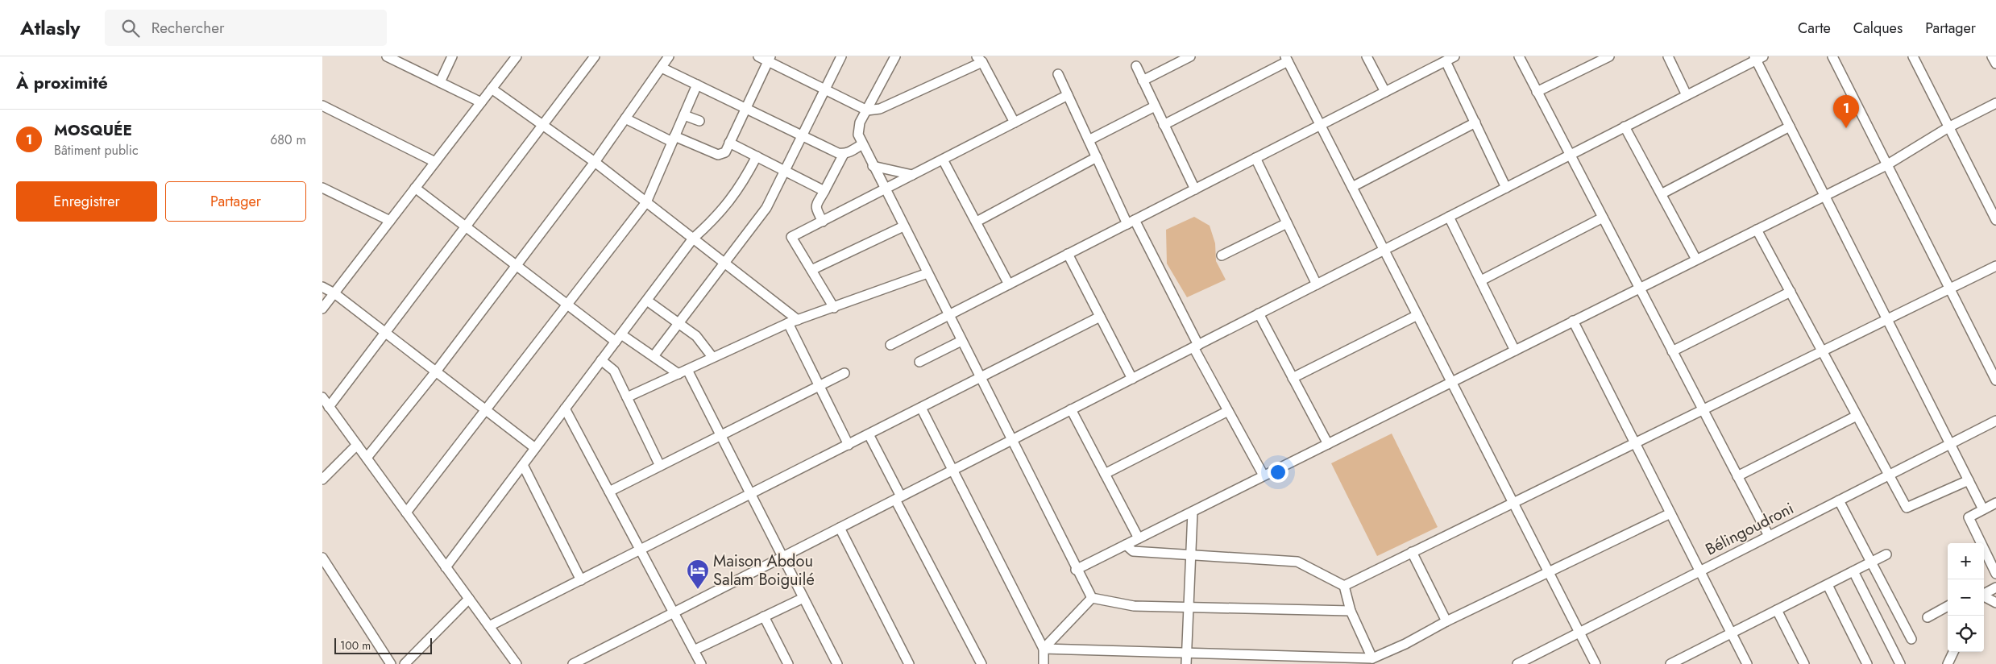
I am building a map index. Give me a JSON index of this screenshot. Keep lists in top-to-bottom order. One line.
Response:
{"streets":{"street":["Bélingoudroni"]},"places":{"hotel":["Maison Abdou Salam Boiguilé"]},"scale_bar":"100 m","page":{"header":"Atlasly","search":"Rechercher","nav":["Carte","Calques","Partager"],"heading":"À proximité","pins":"1","list":[{"mark":"1","name":"MOSQUÉE","note":"Bâtiment public","value":"680 m"}],"buttons":["Enregistrer","Partager"],"map_buttons":["+","−"],"scale":"100 m"}}
